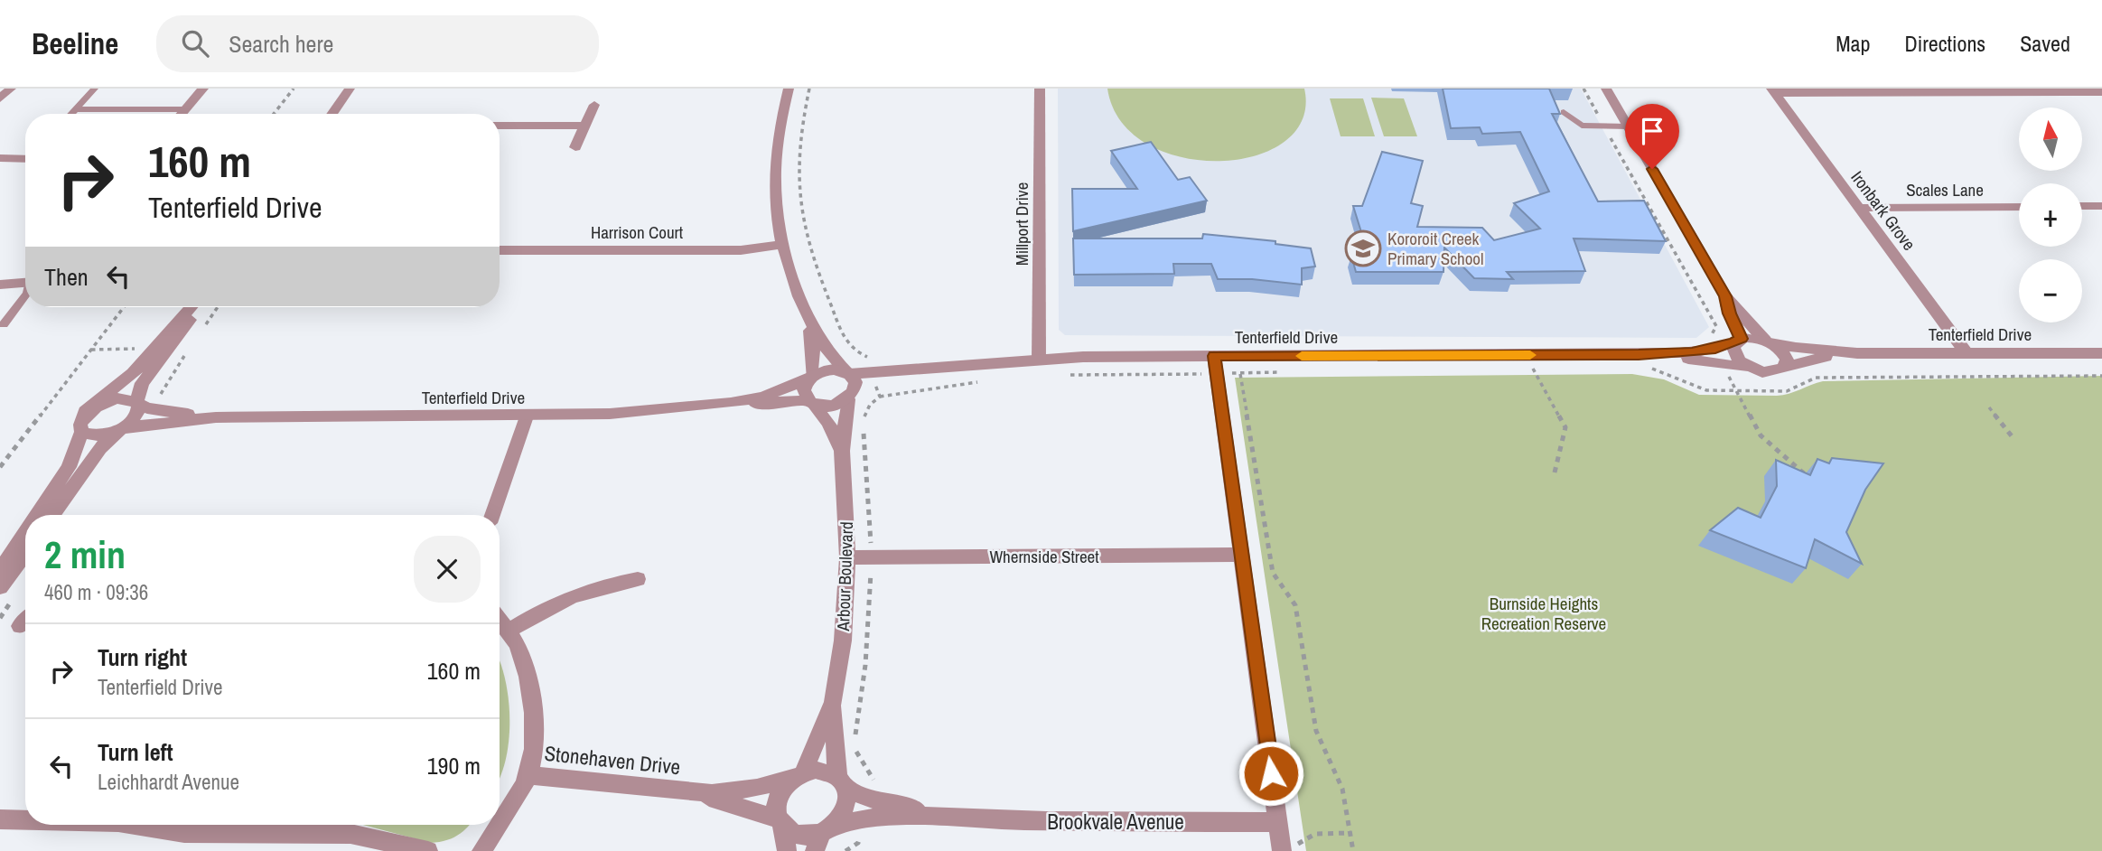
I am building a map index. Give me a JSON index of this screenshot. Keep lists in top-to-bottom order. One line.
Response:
{"streets":{"street":["Scales Lane","Ironbark Grove","Millport Drive","Harrison Court","Tenterfield Drive","Whernside Street","Arbour Boulevard","Stonehaven Drive","Brookvale Avenue"]},"crossings":[["Scales Lane","Ironbark Grove"],["Ironbark Grove","Tenterfield Drive"],["Millport Drive","Tenterfield Drive"],["Whernside Street","Arbour Boulevard"],["Arbour Boulevard","Stonehaven Drive"],["Arbour Boulevard","Brookvale Avenue"],["Stonehaven Drive","Brookvale Avenue"]],"parks":["Burnside Heights Recreation Reserve"],"places":{"school or university":["Kororoit Creek Primary School"]},"north":"top","page":{"header":"Beeline","search":"Search here","nav":["Map","Directions","Saved"],"map_buttons":["+","−"],"turn":["160 m","Tenterfield Drive"],"then":"Then","heading":["2 min","460 m · 09:36"],"list":[{"name":"Turn right","note":"Tenterfield Drive","value":"160 m"},{"name":"Turn left","note":"Leichhardt Avenue","value":"190 m"}]}}
